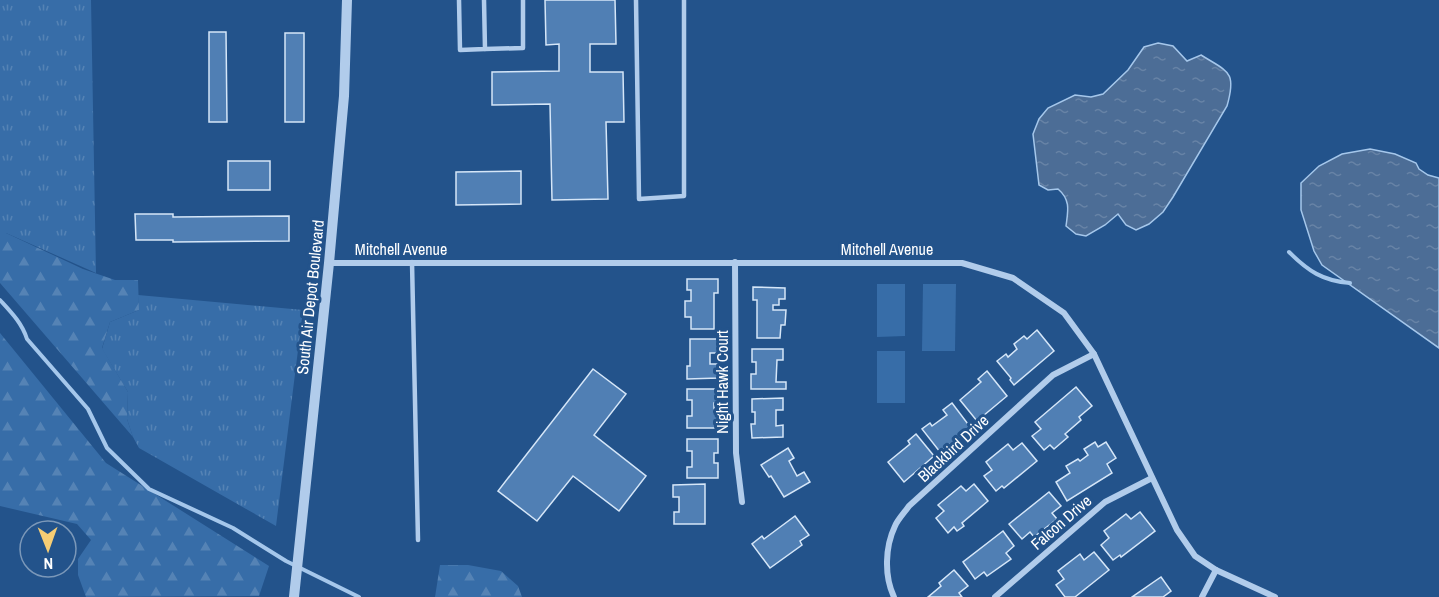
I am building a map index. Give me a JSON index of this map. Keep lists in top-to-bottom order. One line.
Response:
{"streets":{"street":["Mitchell Avenue","South Air Depot Boulevard","Night Hawk Court","Blackbird Drive","Falcon Drive"]},"crossings":[["Mitchell Avenue","South Air Depot Boulevard"],["Mitchell Avenue","Night Hawk Court"],["Mitchell Avenue","Blackbird Drive"],["Mitchell Avenue","Falcon Drive"]],"north":"bottom"}
